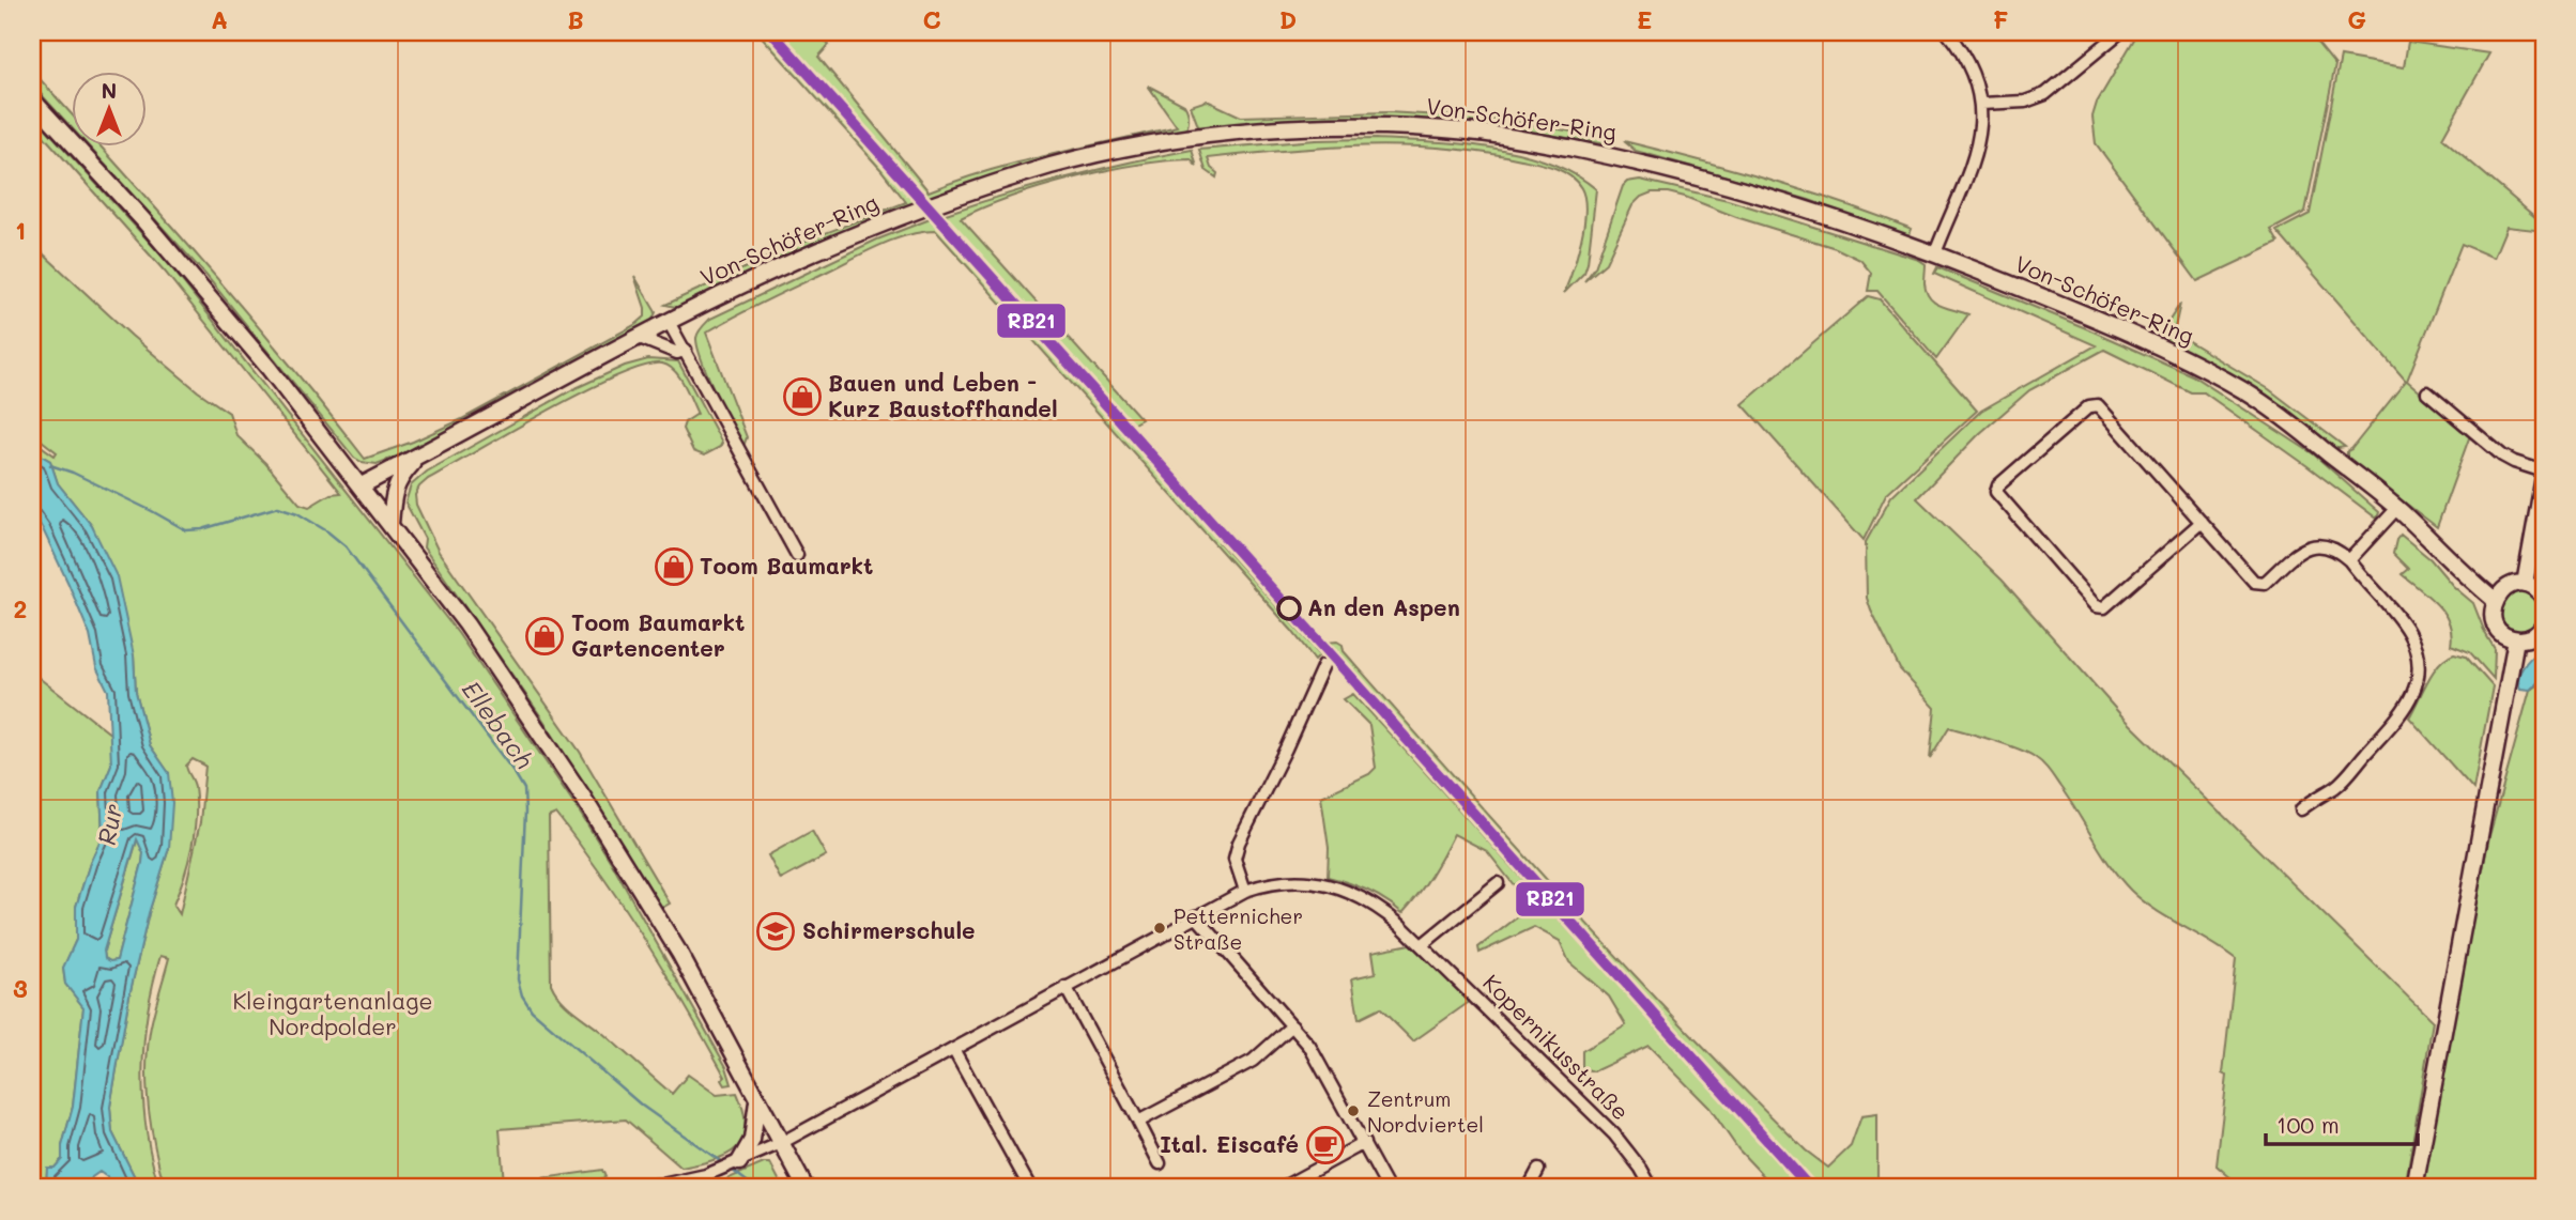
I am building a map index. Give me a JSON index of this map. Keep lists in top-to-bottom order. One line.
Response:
{"streets":{"main road":["Von-Schöfer-Ring"],"street":["Kopernikusstraße"]},"water":["Ellebach","Rur"],"parks":["Kleingartenanlage Nordpolder"],"places":{"shop":["Bauen und Leben - Kurz Baustoffhandel","Toom Baumarkt","Toom Baumarkt Gartencenter"],"other":["An den Aspen","Petternicher Straße","Zentrum Nordviertel"],"school or university":["Schirmerschule"],"cafe":["Ital. Eiscafé"]},"lines":["transit line RB21"],"scale_bar":"100 m","north":"top","grid":{"columns":["A","B","C","D","E","F","G"],"rows":["1","2","3"]}}
